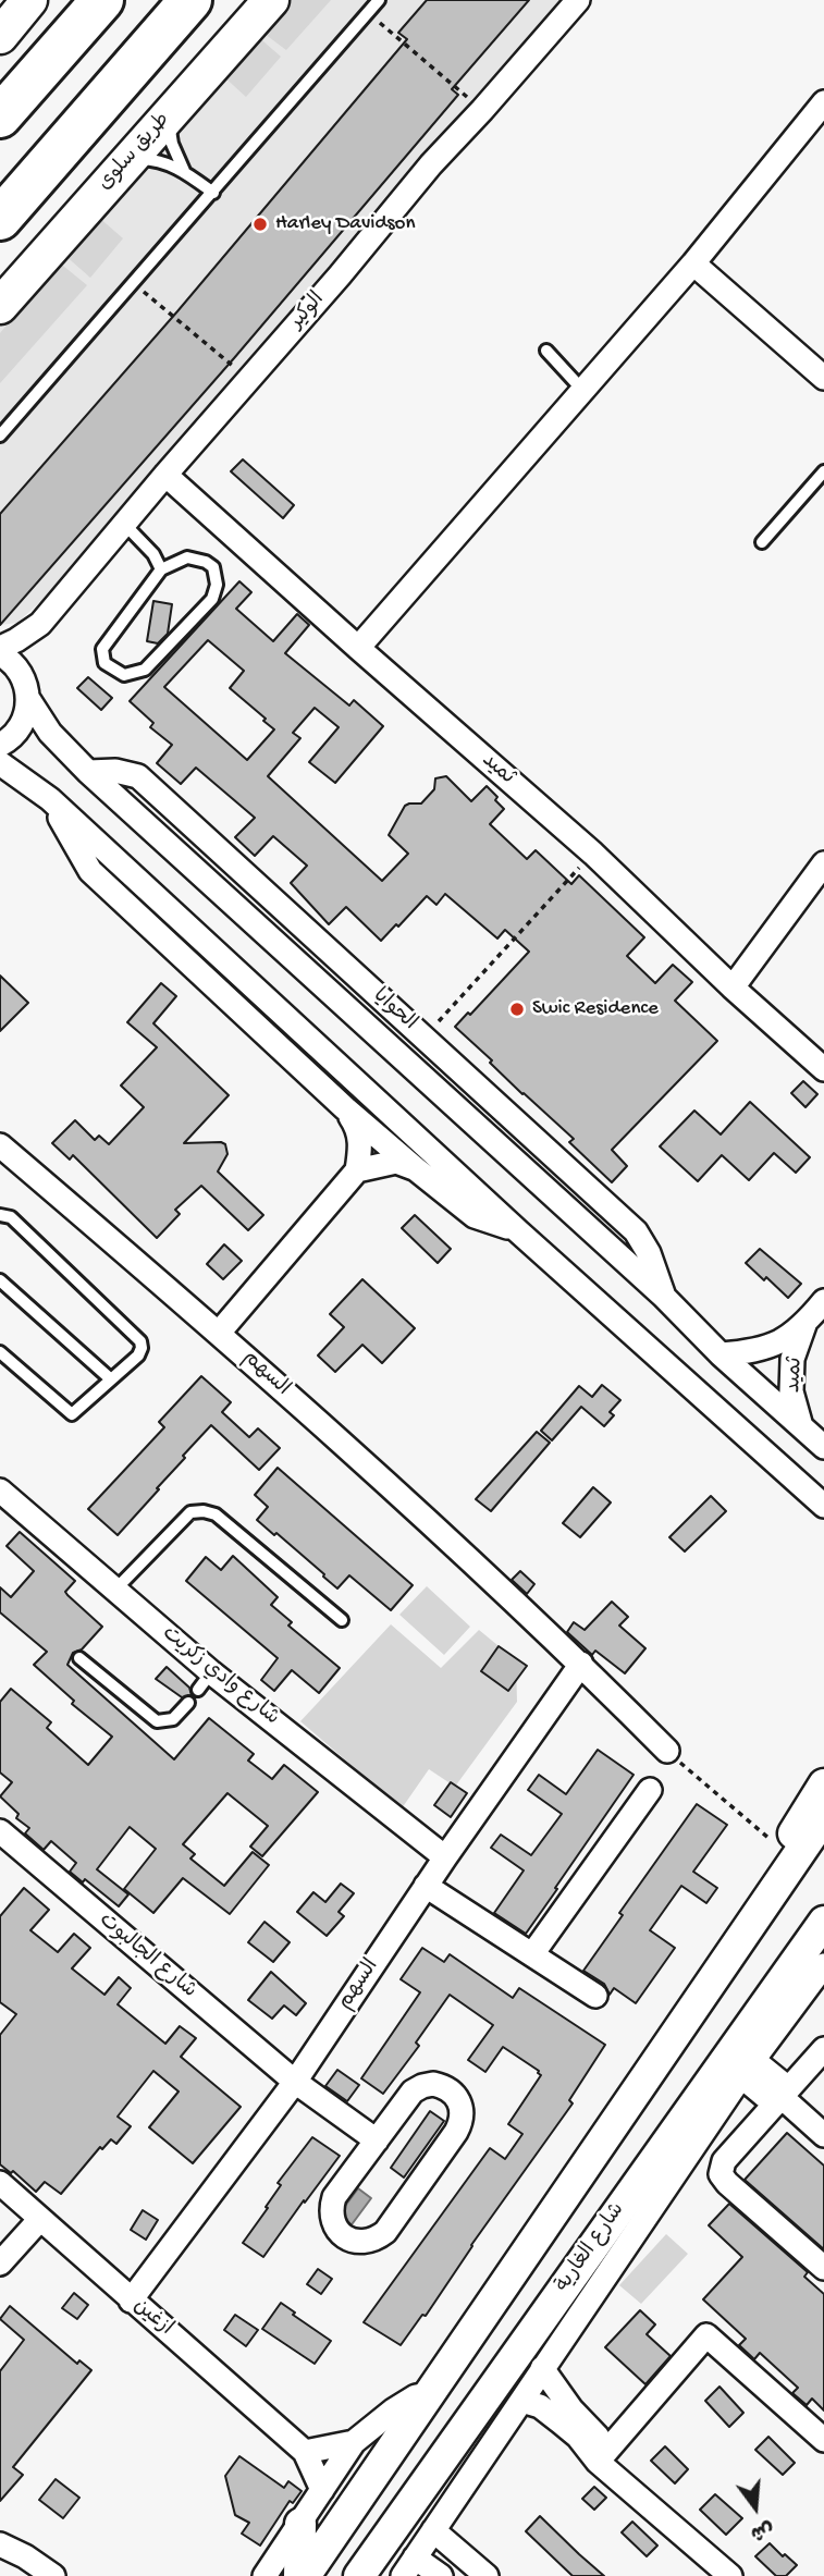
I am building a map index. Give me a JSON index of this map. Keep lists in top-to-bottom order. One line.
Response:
{"streets":{"main road":["طريق سلوى"],"street":["الوكير","ثميد","الحوايا","السهم","شارع وادي زكريت","شارع الجالبوت","شارع الغارية","ازغين"]},"crossings":[["الوكير","ثميد"],["الوكير","الحوايا"],["ثميد","الحوايا"],["السهم","شارع وادي زكريت"],["السهم","شارع الجالبوت"],["السهم","ازغين"]],"places":["Harley Davidson","Swic Residence"],"north":"bottom"}
